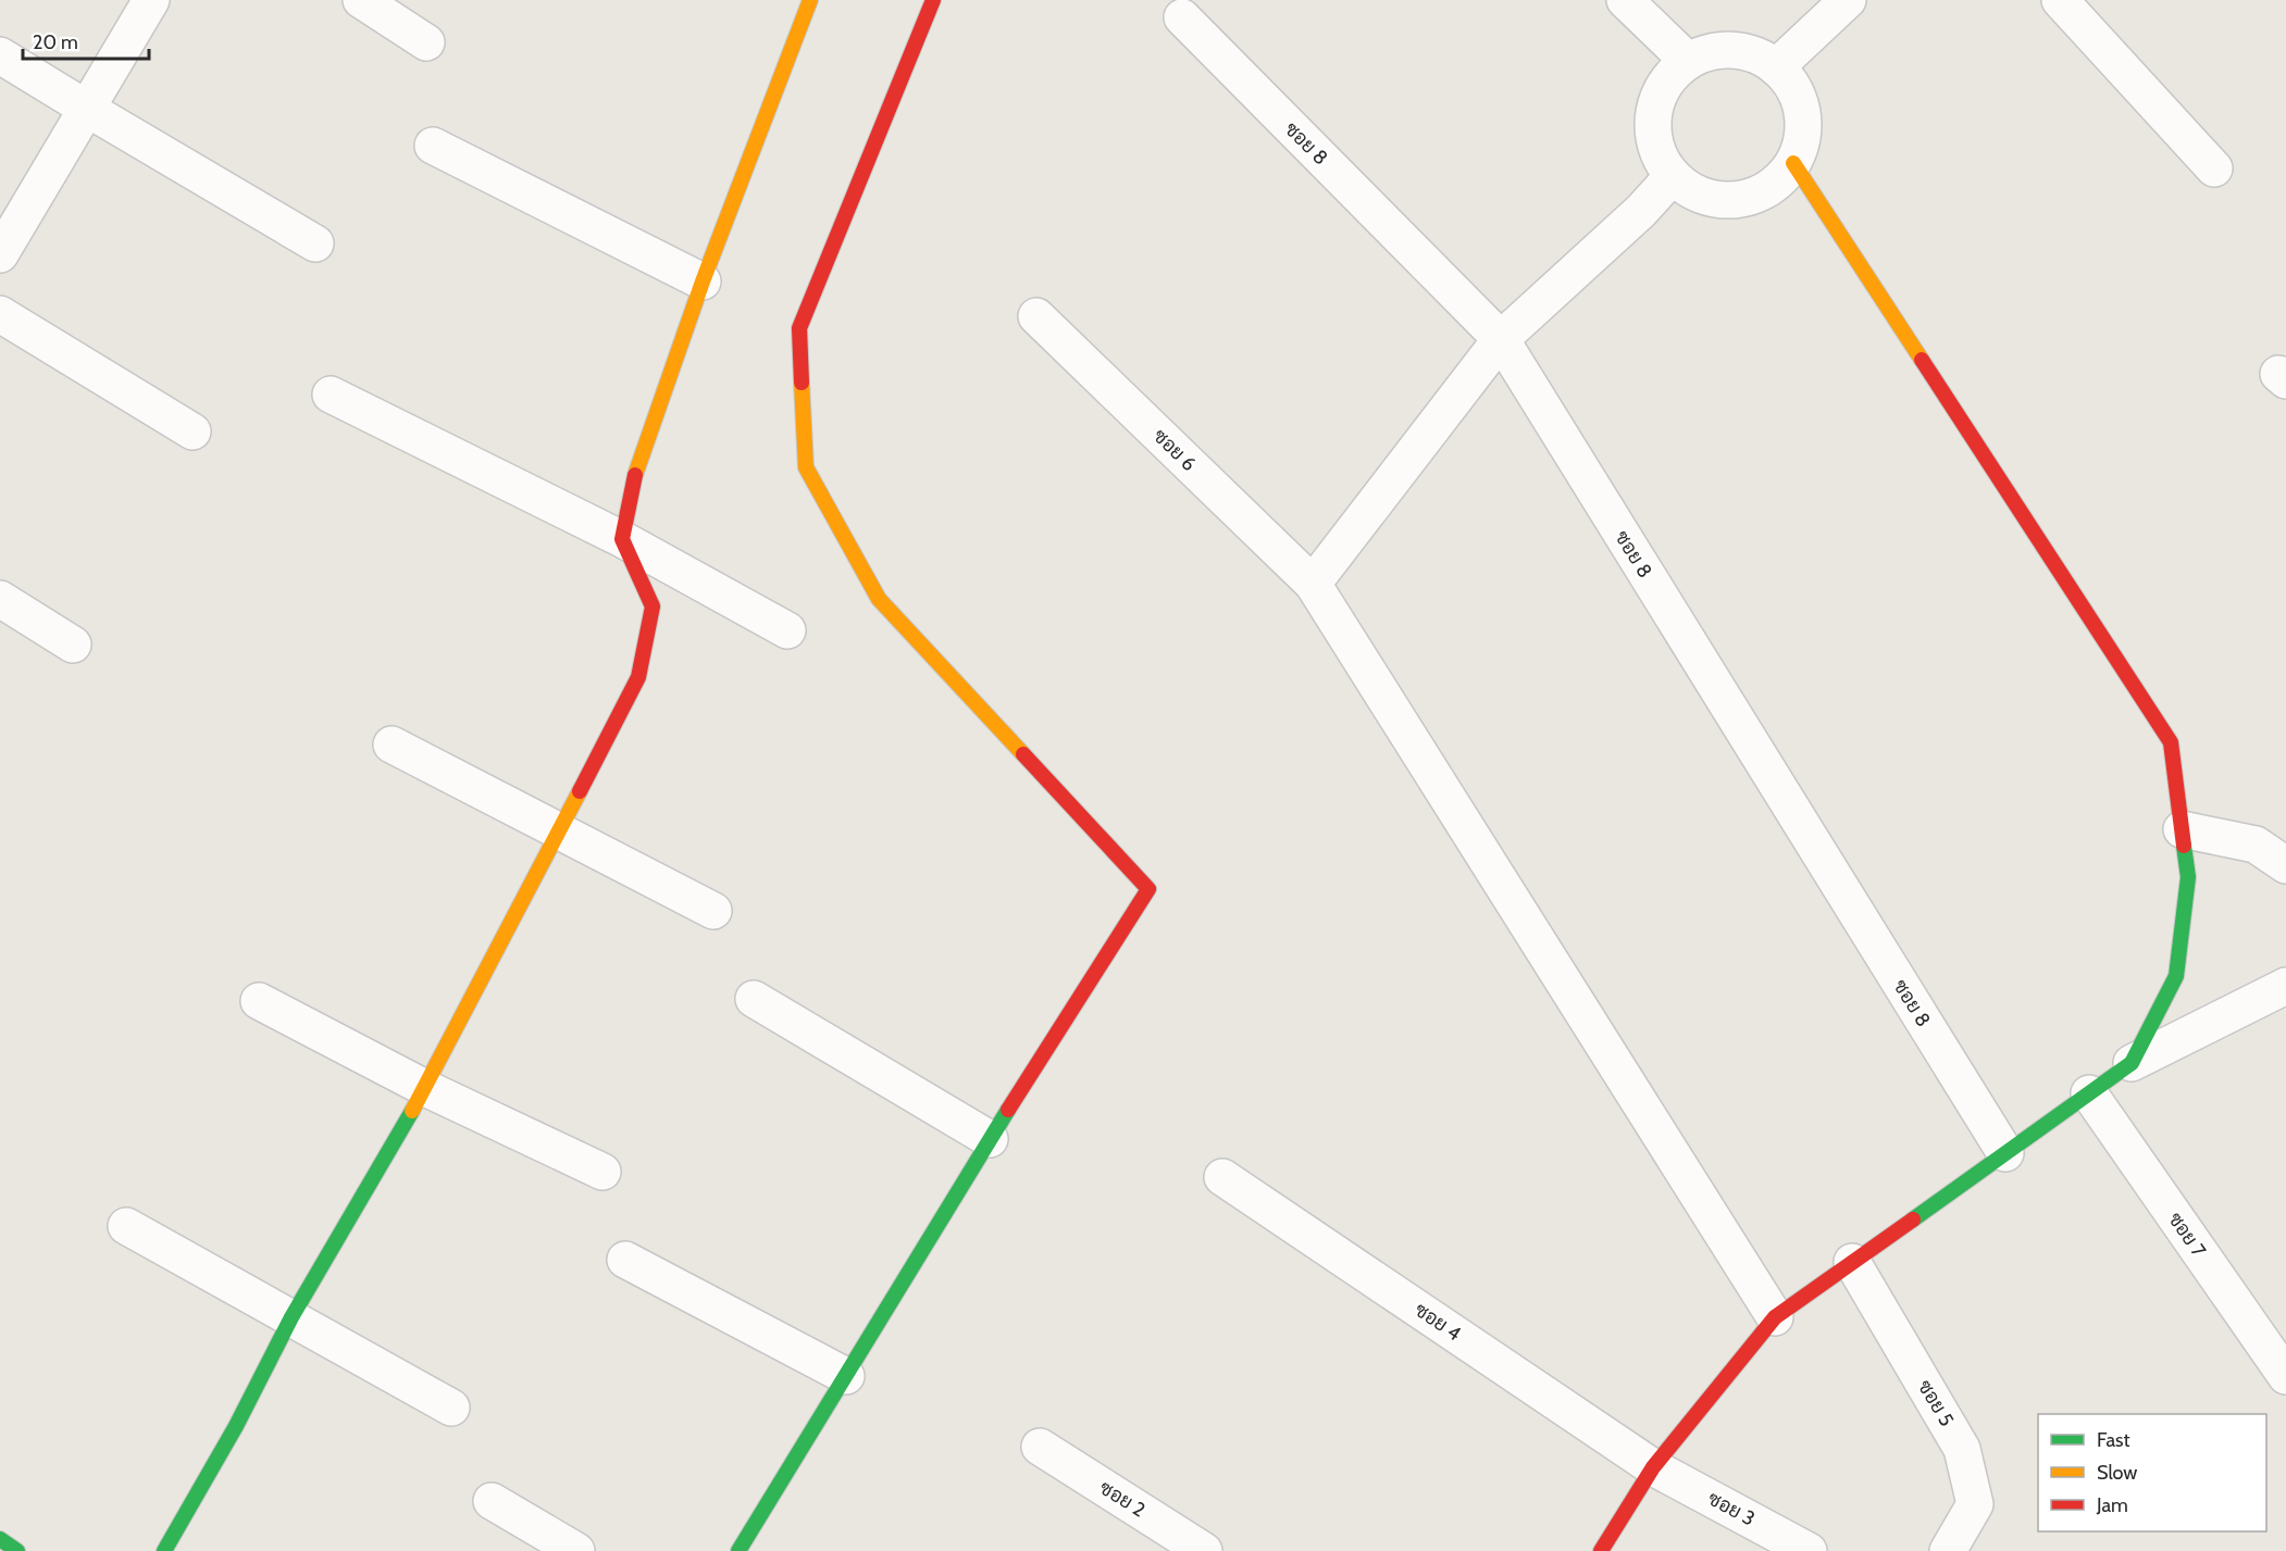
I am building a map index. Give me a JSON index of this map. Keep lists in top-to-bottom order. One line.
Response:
{"streets":{"street":["ซอย 8","ซอย 6","ซอย 7","ซอย 4","ซอย 5","ซอย 2","ซอย 3"]},"crossings":[["ซอย 4","ซอย 3"]],"legend":["Fast","Slow","Jam"],"scale_bar":"20 m"}
